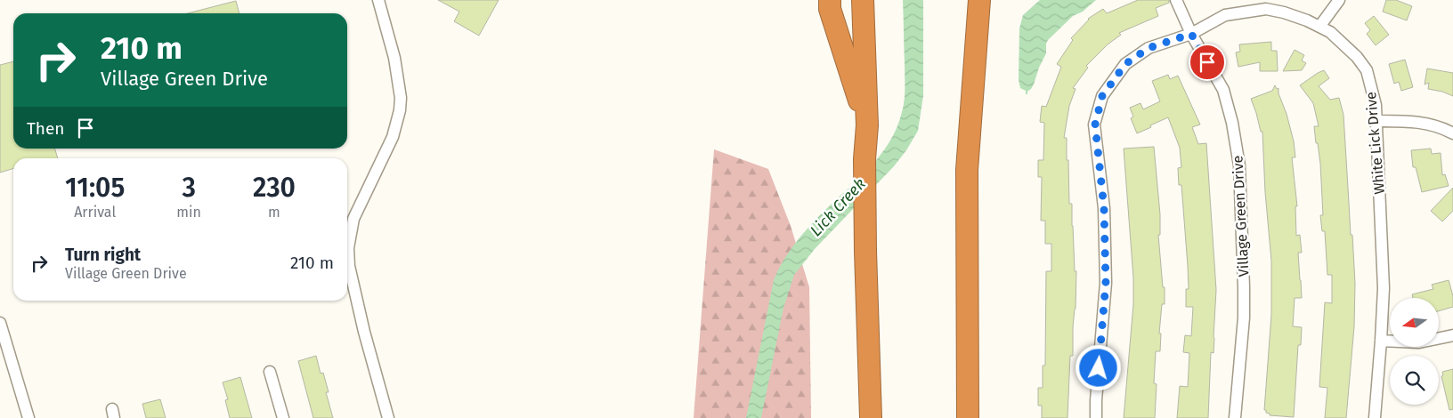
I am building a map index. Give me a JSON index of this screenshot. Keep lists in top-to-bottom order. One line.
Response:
{"streets":{"street":["White Lick Drive","Village Green Drive"]},"crossings":[["White Lick Drive","Village Green Drive"]],"water":["Lick Creek"],"north":"left","page":{"turn":["210 m","Village Green Drive"],"then":"Then","eta":["11:05","Arrival","3","min","230","m"],"list":[{"name":"Turn right","note":"Village Green Drive","value":"210 m"}]}}
